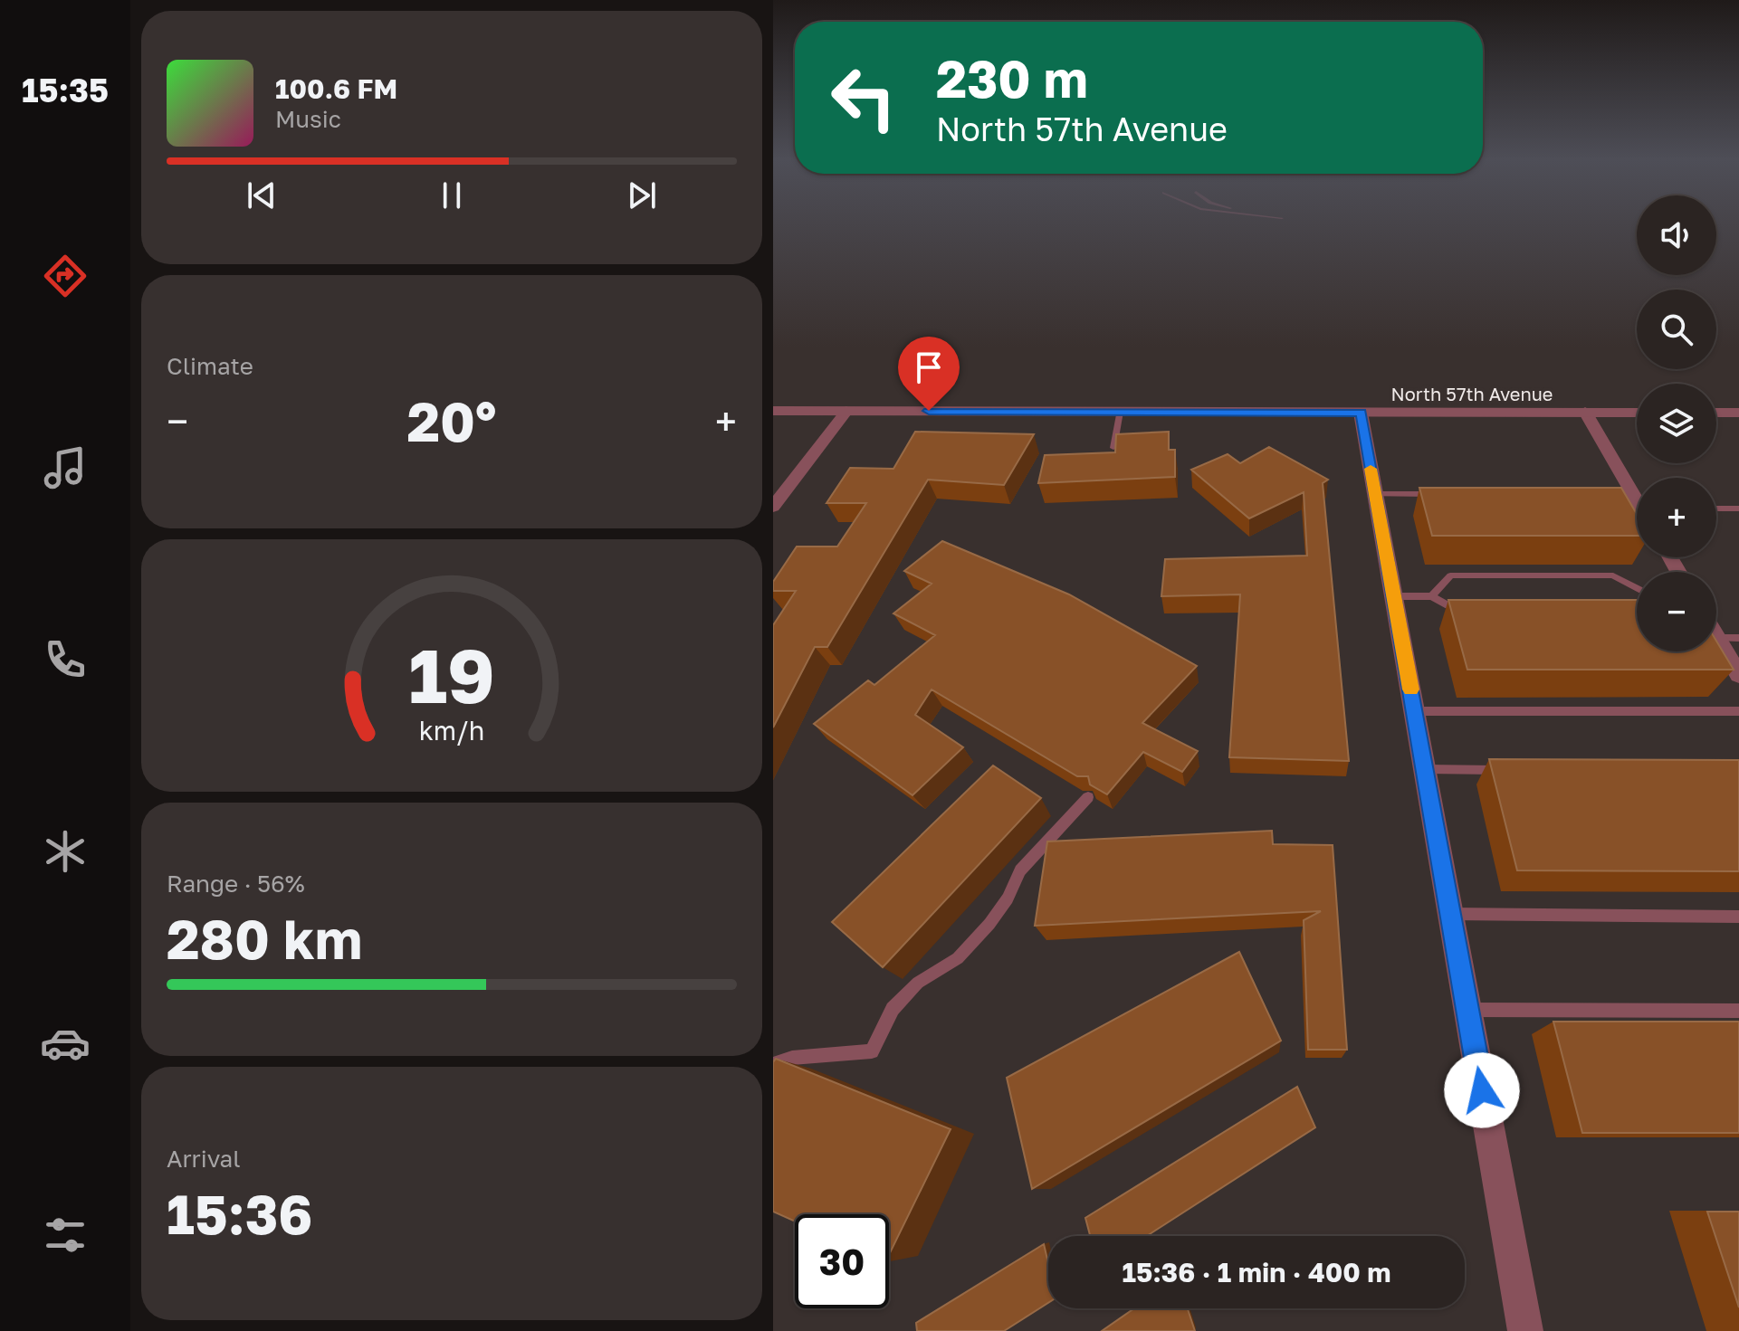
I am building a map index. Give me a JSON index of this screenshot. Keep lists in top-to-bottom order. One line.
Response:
{"streets":{"street":["North 57th Avenue"]},"page":{"tabs":"15:35","turn":["230 m","North 57th Avenue"],"song":["100.6 FM","Music"],"map_buttons":["+","−"],"tile":["Climate",["Range · 56%","280 km"],["Arrival","15:36"]],"heat":["−","20°","+"],"limit":"30","trip":"15:36 · 1 min · 400 m","gauge":["19","km/h"]}}
